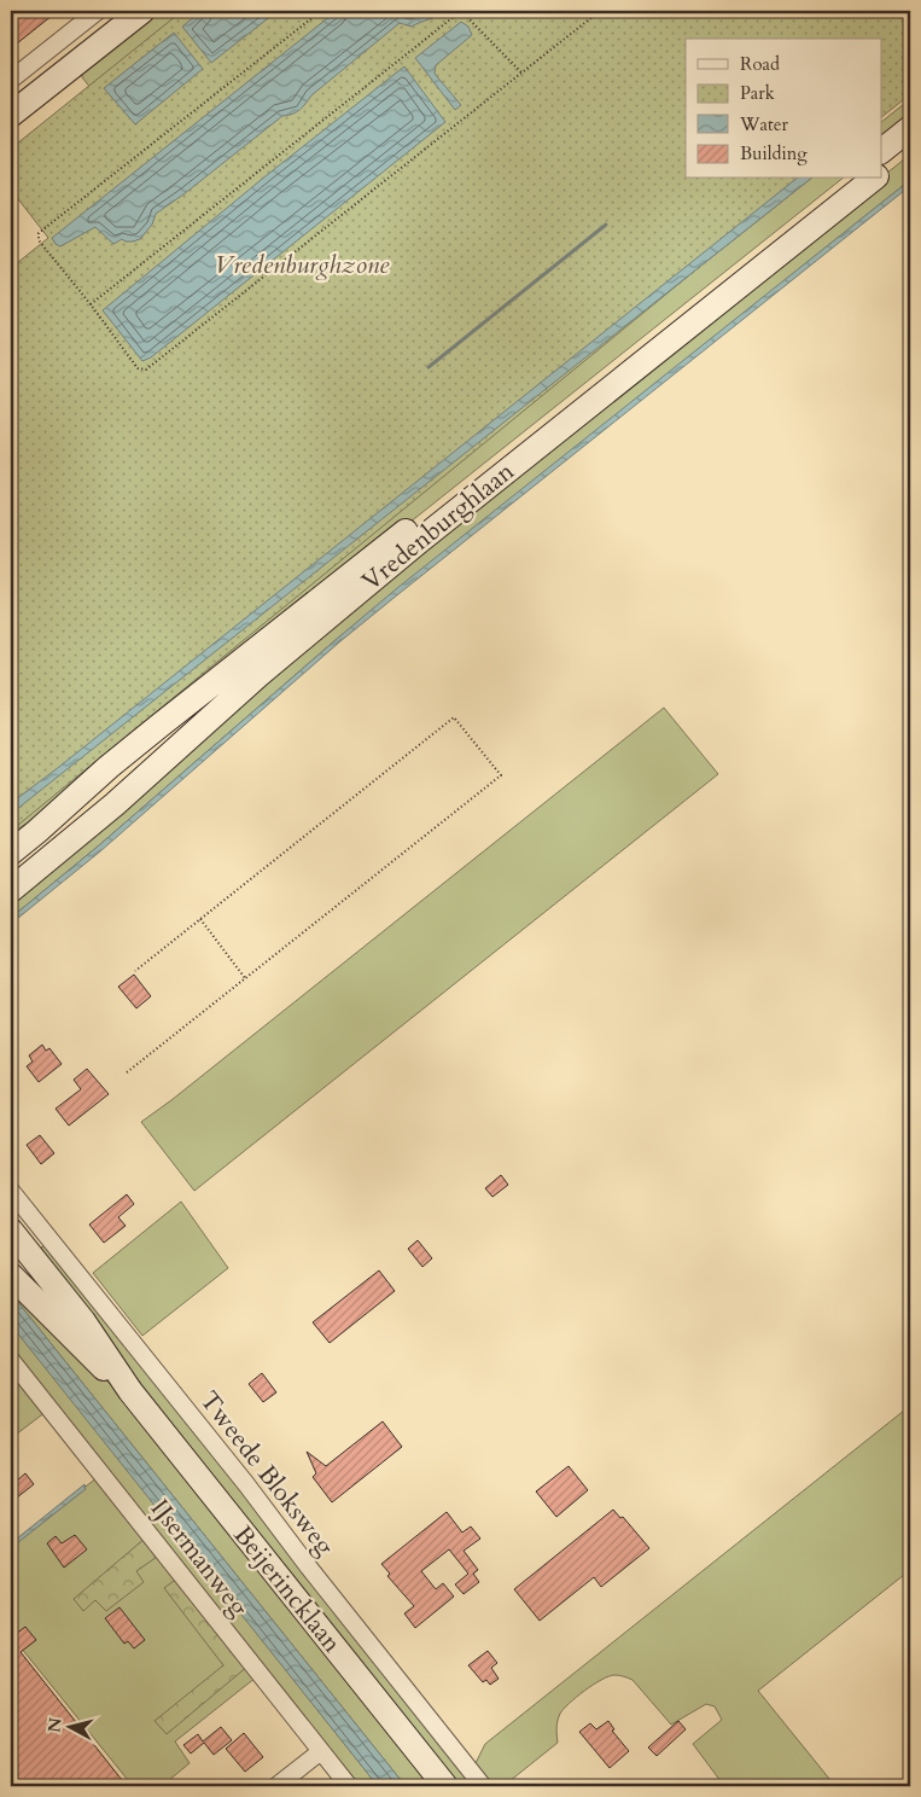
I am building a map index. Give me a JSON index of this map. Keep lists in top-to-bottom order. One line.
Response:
{"streets":{"main road":["Vredenburghlaan","Beijerincklaan"],"street":["Tweede Bloksweg","IJsermanweg"]},"parks":["Vredenburghzone"],"legend":["Road","Park","Water","Building"],"north":"left"}
